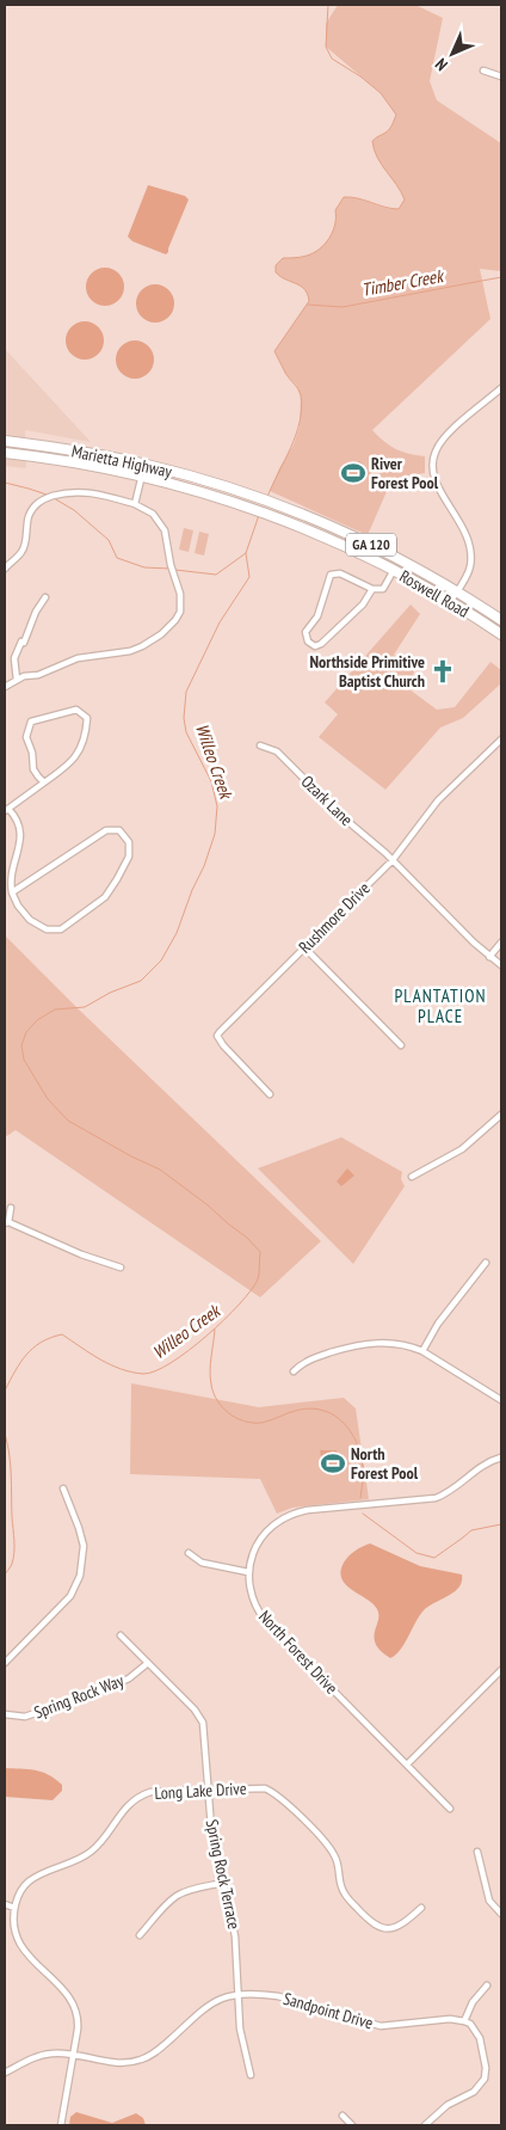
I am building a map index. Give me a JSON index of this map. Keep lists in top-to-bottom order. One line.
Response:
{"streets":{"highway":["Marietta Highway","GA 120","Roswell Road"],"street":["Ozark Lane","Rushmore Drive","North Forest Drive","Spring Rock Way","Long Lake Drive","Spring Rock Terrace","Sandpoint Drive"]},"crossings":[["Marietta Highway","Roswell Road"],["Ozark Lane","Rushmore Drive"],["Spring Rock Way","Spring Rock Terrace"],["Long Lake Drive","Spring Rock Terrace"],["Long Lake Drive","Sandpoint Drive"],["Spring Rock Terrace","Sandpoint Drive"]],"districts":["PLANTATION PLACE"],"water":["Timber Creek","Willeo Creek"],"places":{"sports":["River Forest Pool","North Forest Pool"],"church":["Northside Primitive Baptist Church"]},"north":"bottom left"}
